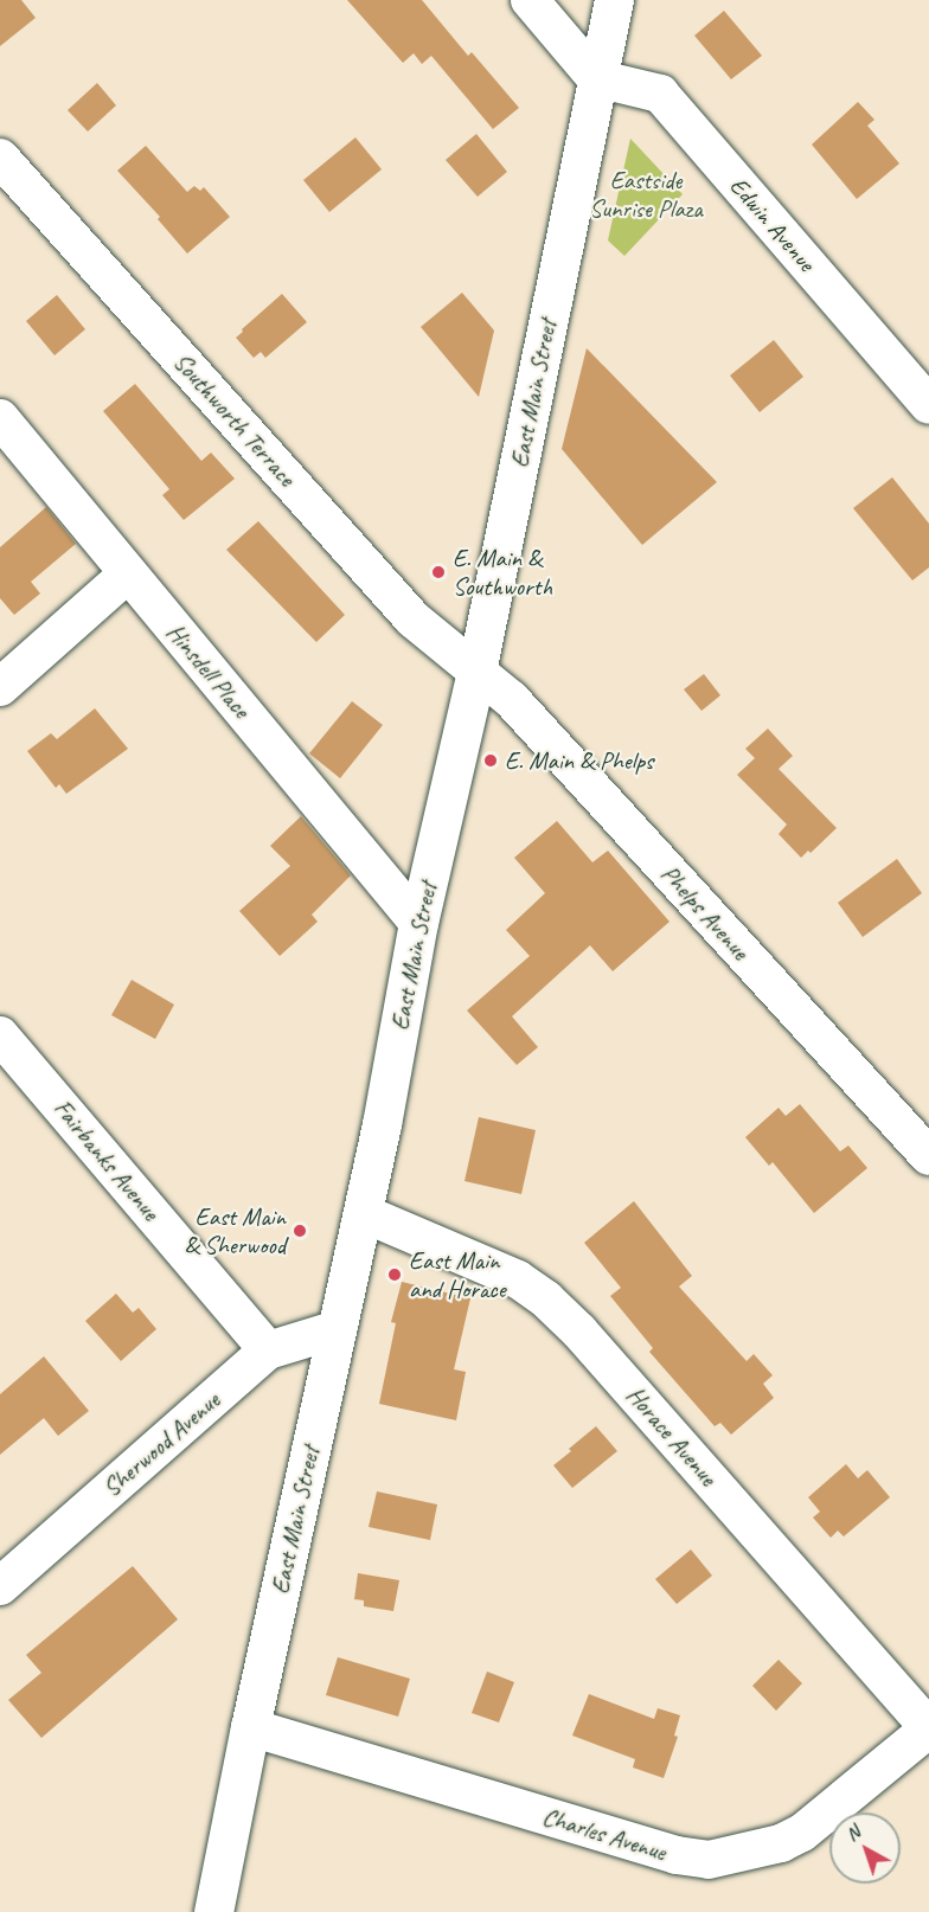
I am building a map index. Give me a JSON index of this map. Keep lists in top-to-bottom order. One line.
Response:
{"streets":{"street":["Edwin Avenue","East Main Street","Southworth Terrace","Hinsdell Place","Phelps Avenue","Fairbanks Avenue","Horace Avenue","Sherwood Avenue","Charles Avenue"]},"crossings":[["Edwin Avenue","East Main Street"],["East Main Street","Southworth Terrace"],["East Main Street","Hinsdell Place"],["East Main Street","Phelps Avenue"],["East Main Street","Horace Avenue"],["East Main Street","Sherwood Avenue"],["East Main Street","Charles Avenue"],["Southworth Terrace","Phelps Avenue"],["Fairbanks Avenue","Sherwood Avenue"],["Horace Avenue","Charles Avenue"]],"parks":["Eastside Sunrise Plaza"],"places":["E. Main & Southworth","E. Main & Phelps","East Main & Sherwood","East Main and Horace"],"north":"top left"}
